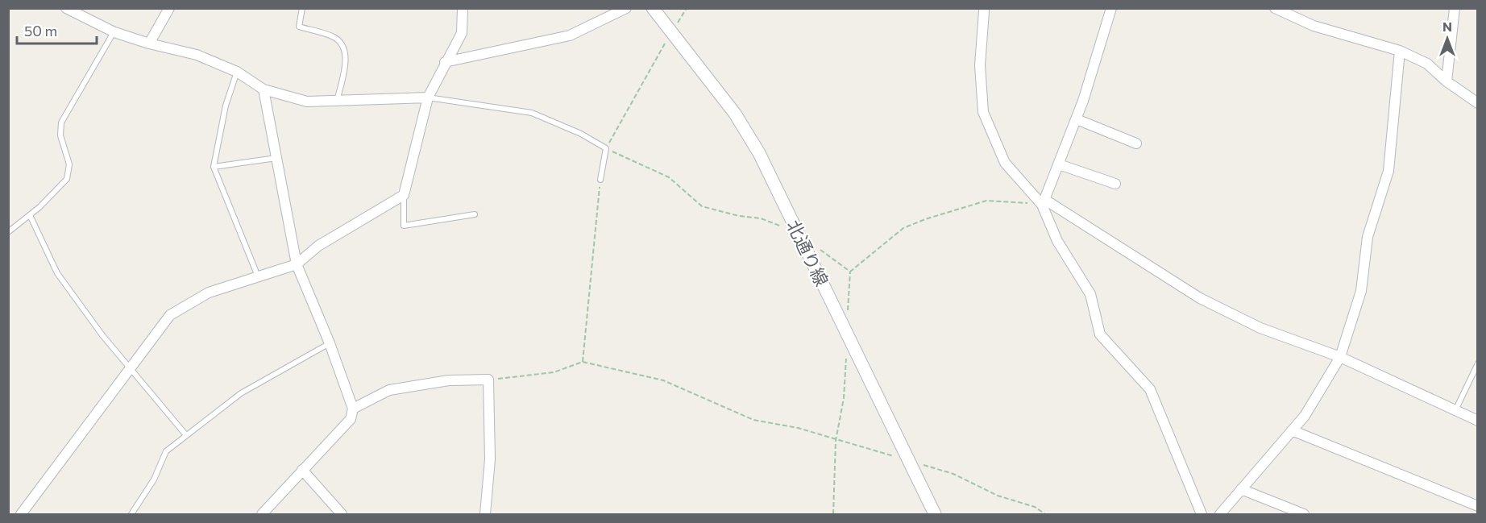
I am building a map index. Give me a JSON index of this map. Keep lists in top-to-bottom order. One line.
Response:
{"streets":{"street":["北通り線"]},"scale_bar":"50 m","north":"top"}
